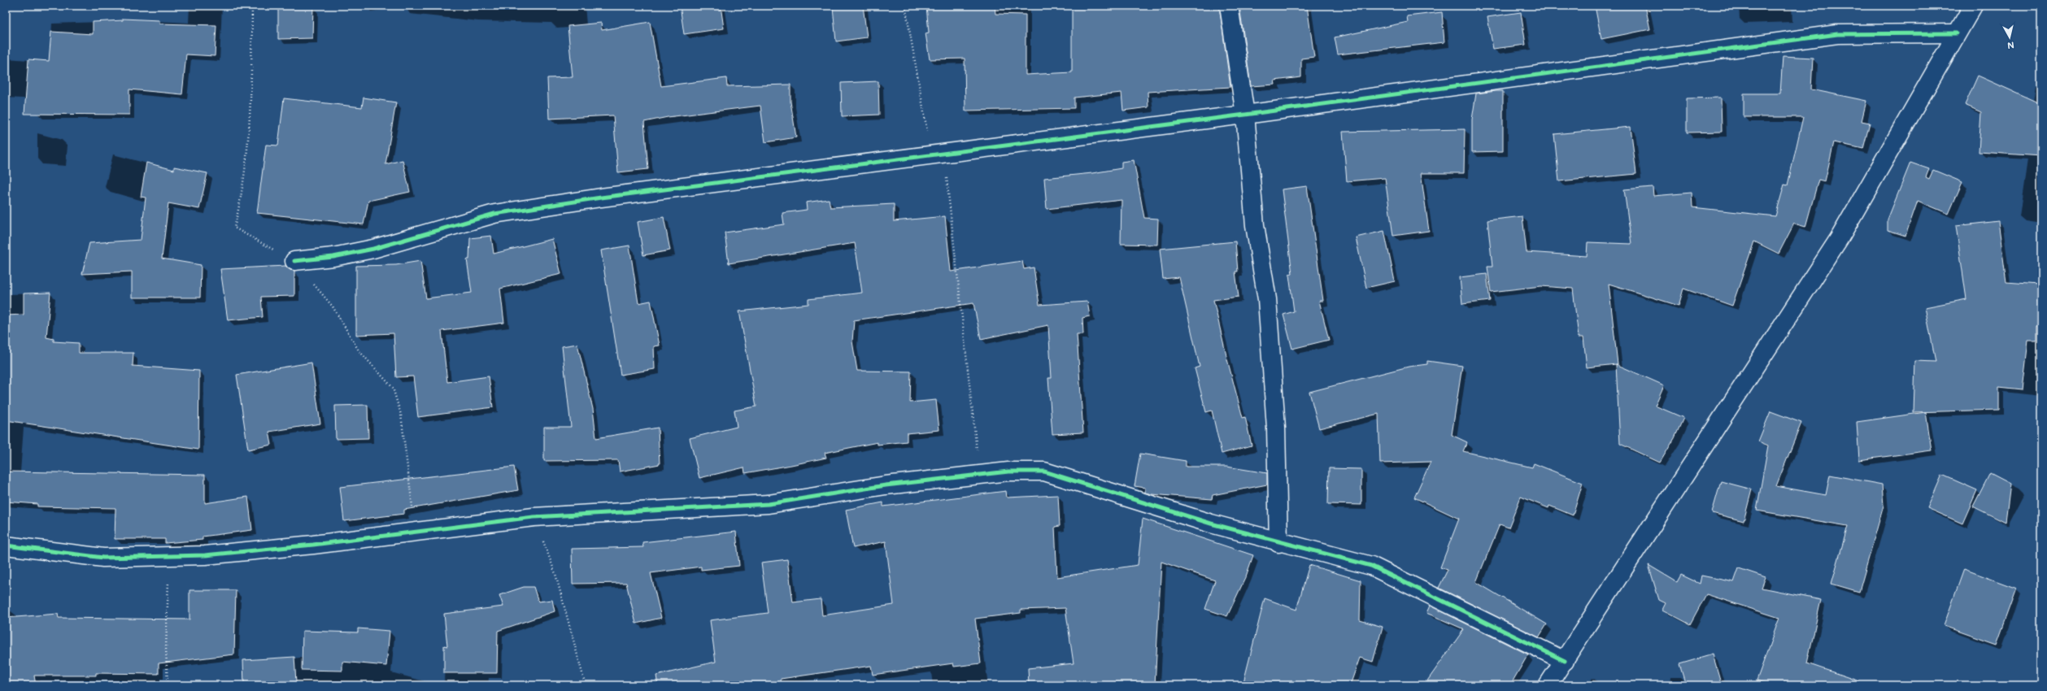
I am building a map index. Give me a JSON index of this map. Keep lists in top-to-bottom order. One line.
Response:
{"north":"bottom"}
